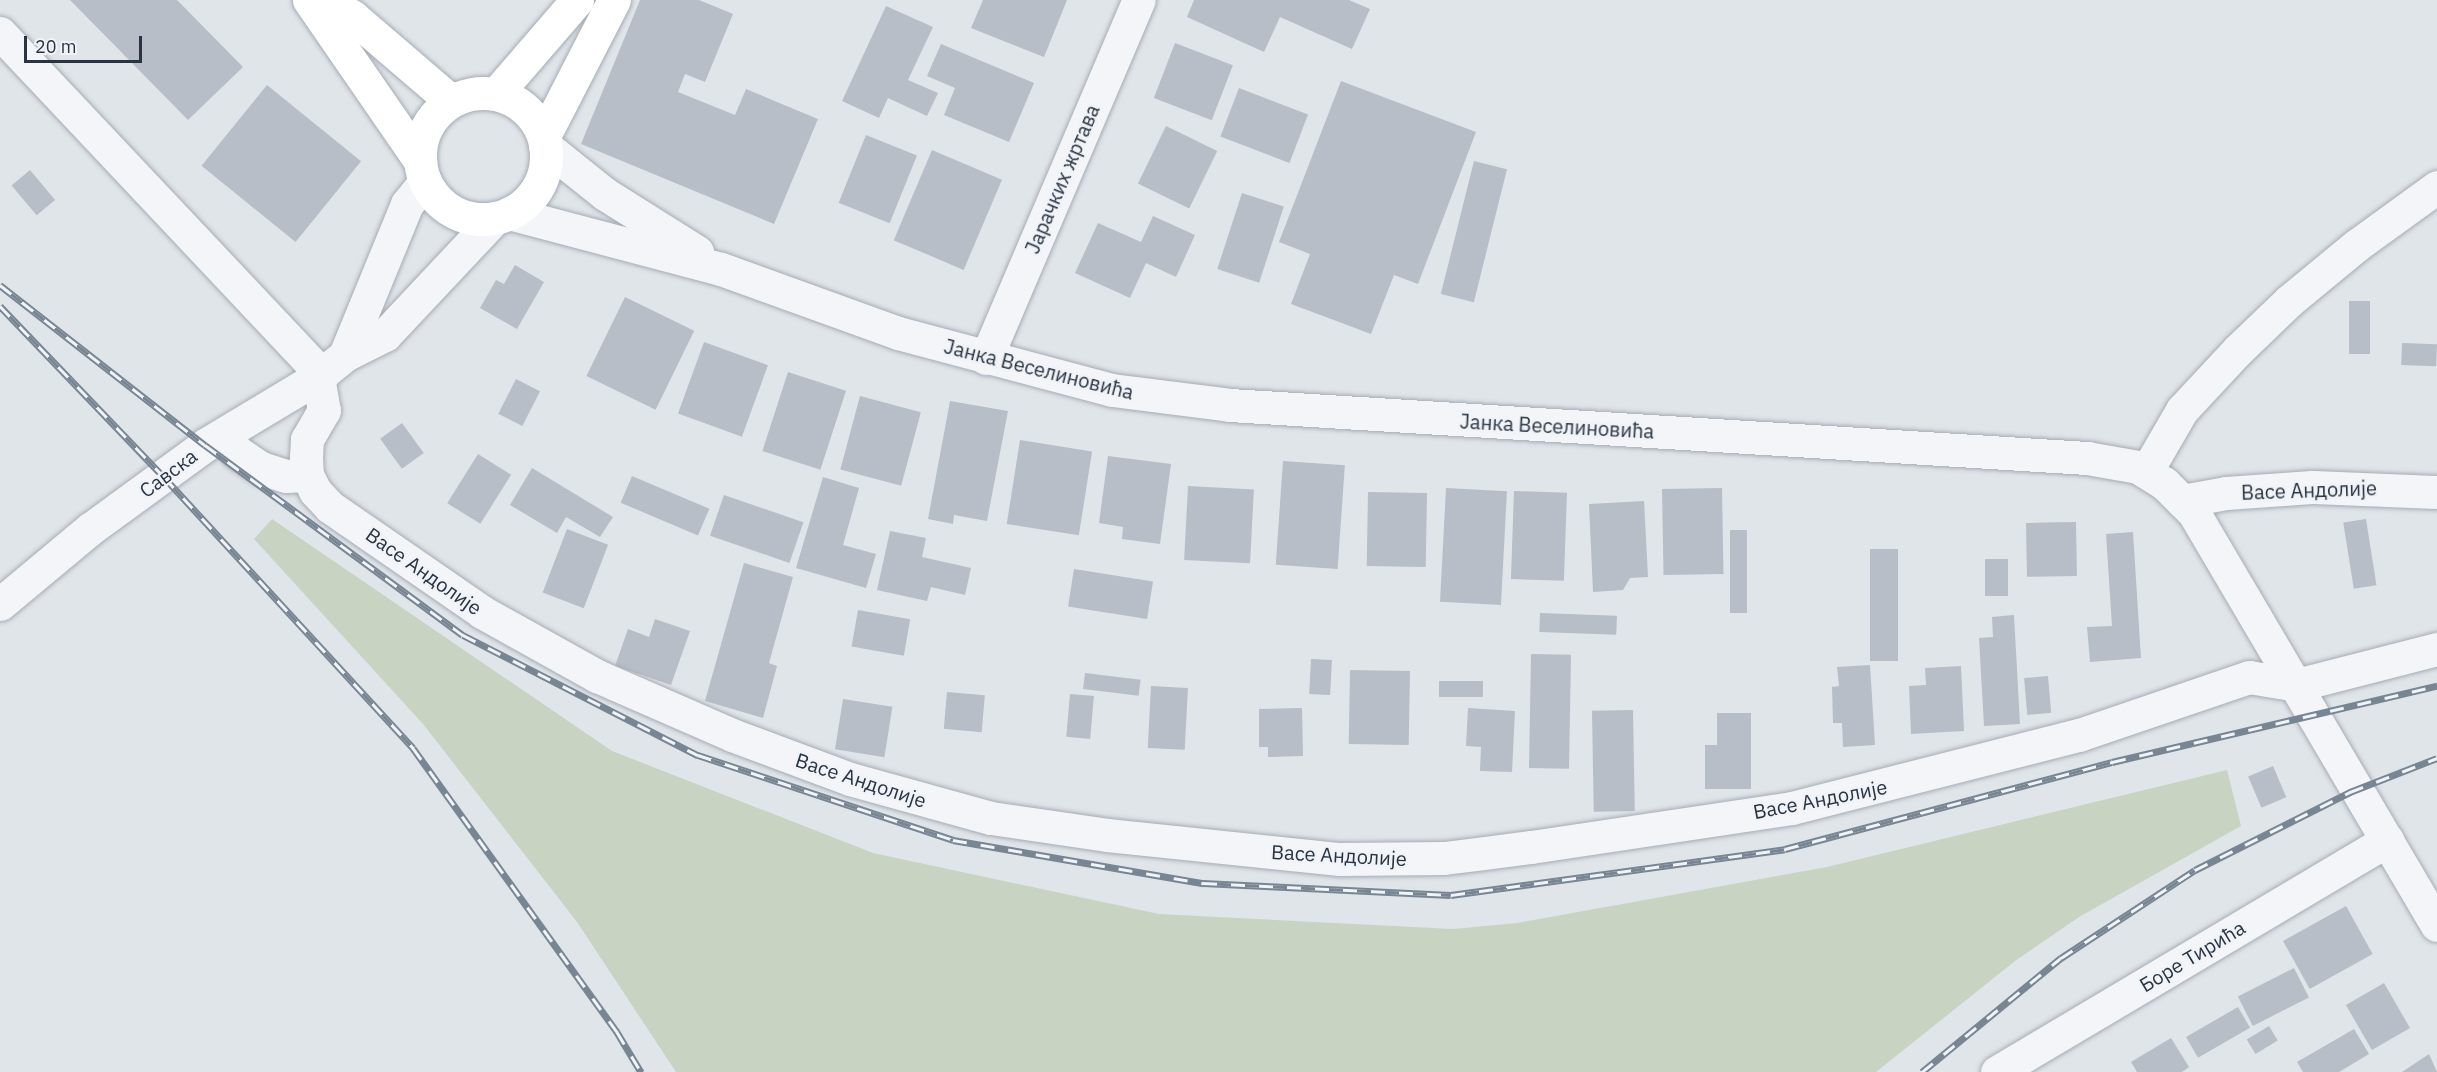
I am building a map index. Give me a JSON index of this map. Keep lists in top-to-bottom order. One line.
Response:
{"streets":{"street":["Јарачких жртава","Јанка Веселиновића","Савска","Васе Андолије","Боре Тирића"]},"crossings":[["Јарачких жртава","Јанка Веселиновића"],["Јанка Веселиновића","Савска"],["Јанка Веселиновића","Васе Андолије"]],"scale_bar":"20 m"}
